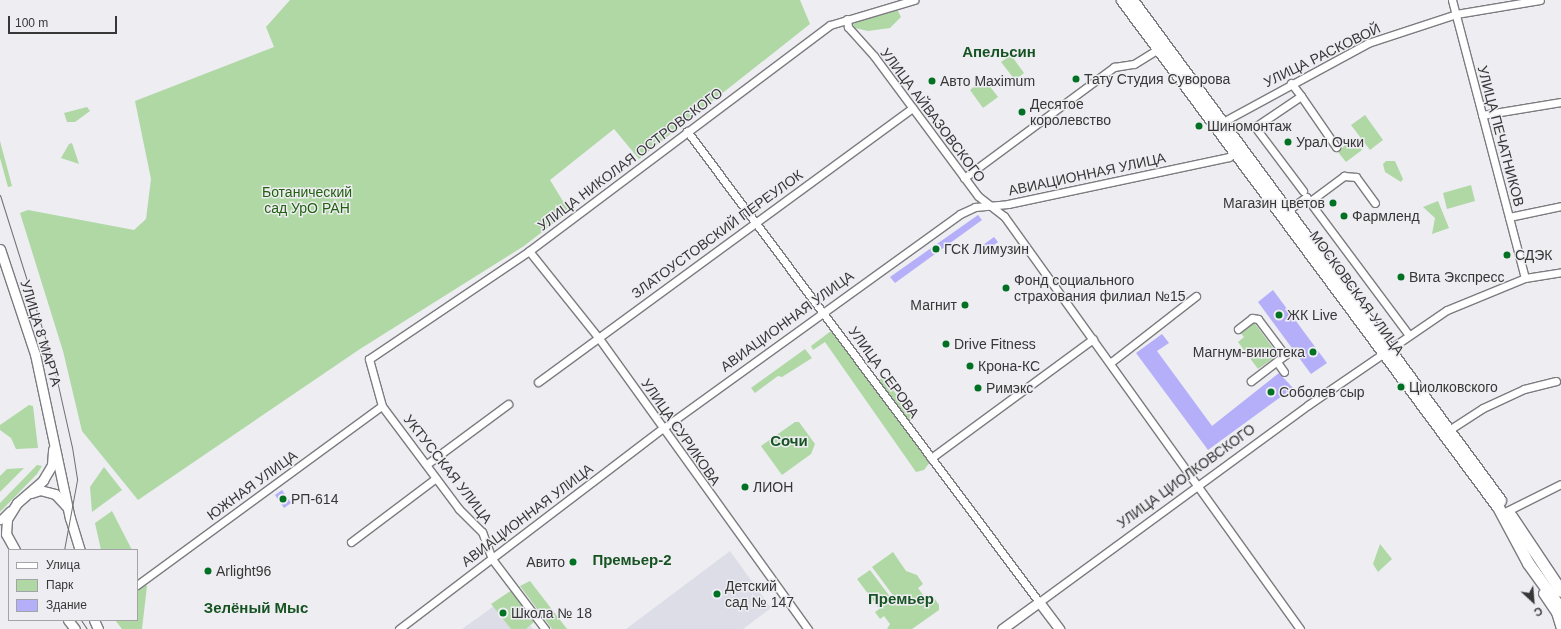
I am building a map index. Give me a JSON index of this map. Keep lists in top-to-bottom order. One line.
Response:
{"streets":{"main road":["МОСКОВСКАЯ УЛИЦА","УЛИЦА 8 МАРТА","УЛИЦА СЕРОВА","УЛИЦА ЦИОЛКОВСКОГО"],"street":["УЛИЦА РАСКОВОЙ","УЛИЦА АЙВАЗОВСКОГО","УЛИЦА ПЕЧАТНИКОВ","УЛИЦА НИКОЛАЯ ОСТРОВСКОГО","АВИАЦИОННАЯ УЛИЦА","ЗЛАТОУСТОВСКИЙ ПЕРЕУЛОК","УЛИЦА СУРИКОВА","УКТУССКАЯ УЛИЦА","ЮЖНАЯ УЛИЦА"]},"crossings":[["УЛИЦА РАСКОВОЙ","УЛИЦА ПЕЧАТНИКОВ"],["УЛИЦА РАСКОВОЙ","МОСКОВСКАЯ УЛИЦА"],["УЛИЦА АЙВАЗОВСКОГО","УЛИЦА НИКОЛАЯ ОСТРОВСКОГО"],["УЛИЦА АЙВАЗОВСКОГО","АВИАЦИОННАЯ УЛИЦА"],["УЛИЦА АЙВАЗОВСКОГО","ЗЛАТОУСТОВСКИЙ ПЕРЕУЛОК"],["УЛИЦА АЙВАЗОВСКОГО","УЛИЦА ЦИОЛКОВСКОГО"],["УЛИЦА ПЕЧАТНИКОВ","УЛИЦА ЦИОЛКОВСКОГО"],["УЛИЦА НИКОЛАЯ ОСТРОВСКОГО","УЛИЦА СЕРОВА"],["УЛИЦА НИКОЛАЯ ОСТРОВСКОГО","УЛИЦА СУРИКОВА"],["УЛИЦА НИКОЛАЯ ОСТРОВСКОГО","УКТУССКАЯ УЛИЦА"],["АВИАЦИОННАЯ УЛИЦА","МОСКОВСКАЯ УЛИЦА"],["АВИАЦИОННАЯ УЛИЦА","УЛИЦА СЕРОВА"],["АВИАЦИОННАЯ УЛИЦА","УЛИЦА СУРИКОВА"],["АВИАЦИОННАЯ УЛИЦА","УКТУССКАЯ УЛИЦА"],["ЗЛАТОУСТОВСКИЙ ПЕРЕУЛОК","УЛИЦА СЕРОВА"],["ЗЛАТОУСТОВСКИЙ ПЕРЕУЛОК","УЛИЦА СУРИКОВА"],["МОСКОВСКАЯ УЛИЦА","УЛИЦА ЦИОЛКОВСКОГО"],["УЛИЦА СЕРОВА","УЛИЦА ЦИОЛКОВСКОГО"],["УКТУССКАЯ УЛИЦА","ЮЖНАЯ УЛИЦА"]],"districts":["Апельсин","Сочи","Премьер-2","Премьер","Зелёный Мыс"],"parks":["Ботанический сад УрО РАН"],"places":["Тату Студия Суворова","Авто Maximum","Десятое королевство","Шиномонтаж","Урал Очки","Магазин цветов","Фармленд","ГСК Лимузин","СДЭК","Вита Экспресс","Фонд социального страхования филиал №15","Магнит","ЖК Live","Drive Fitness","Магнум-винотека","Крона-КС","Циолковского","Римэкс","Соболев сыр","ЛИОН","РП-614","Авито","Arlight96","Детский сад № 147","Школа № 18"],"legend":["Улица","Парк","Здание"],"scale_bar":"100 m","north":"bottom right"}
